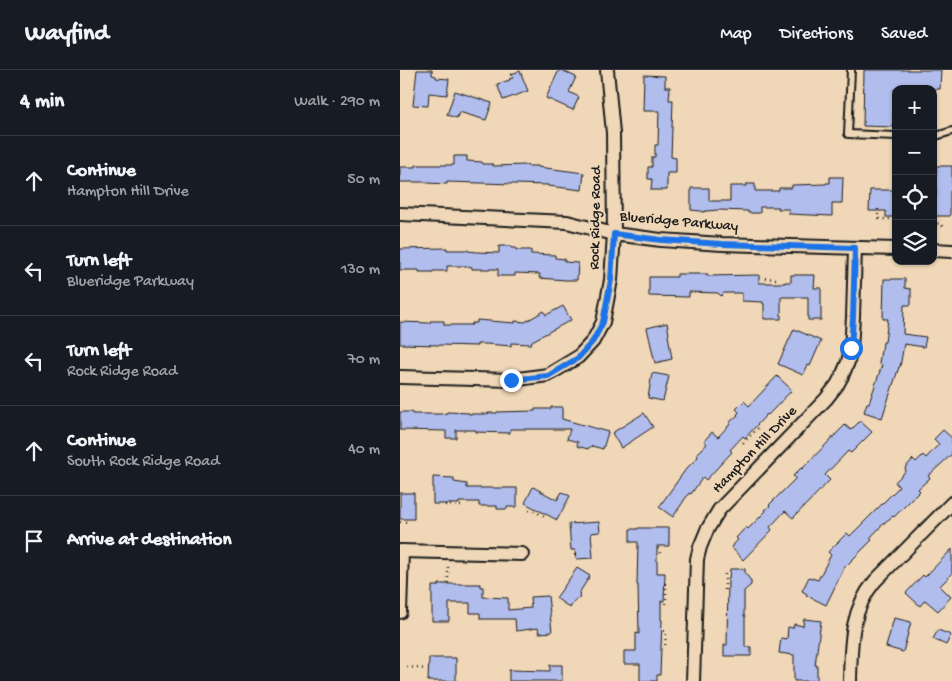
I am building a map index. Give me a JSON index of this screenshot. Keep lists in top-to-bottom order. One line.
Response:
{"streets":{"street":["Rock Ridge Road","Blueridge Parkway","Hampton Hill Drive"]},"crossings":[["Rock Ridge Road","Blueridge Parkway"],["Blueridge Parkway","Hampton Hill Drive"]],"page":{"header":"Wayfind","nav":["Map","Directions","Saved"],"heading":["4 min","Walk · 290 m"],"map_buttons":["+","−"],"list":[["Continue","Hampton Hill Drive","50 m"],["Turn left","Blueridge Parkway","130 m"],["Turn left","Rock Ridge Road","70 m"],["Continue","South Rock Ridge Road","40 m"],"Arrive at destination"]}}
